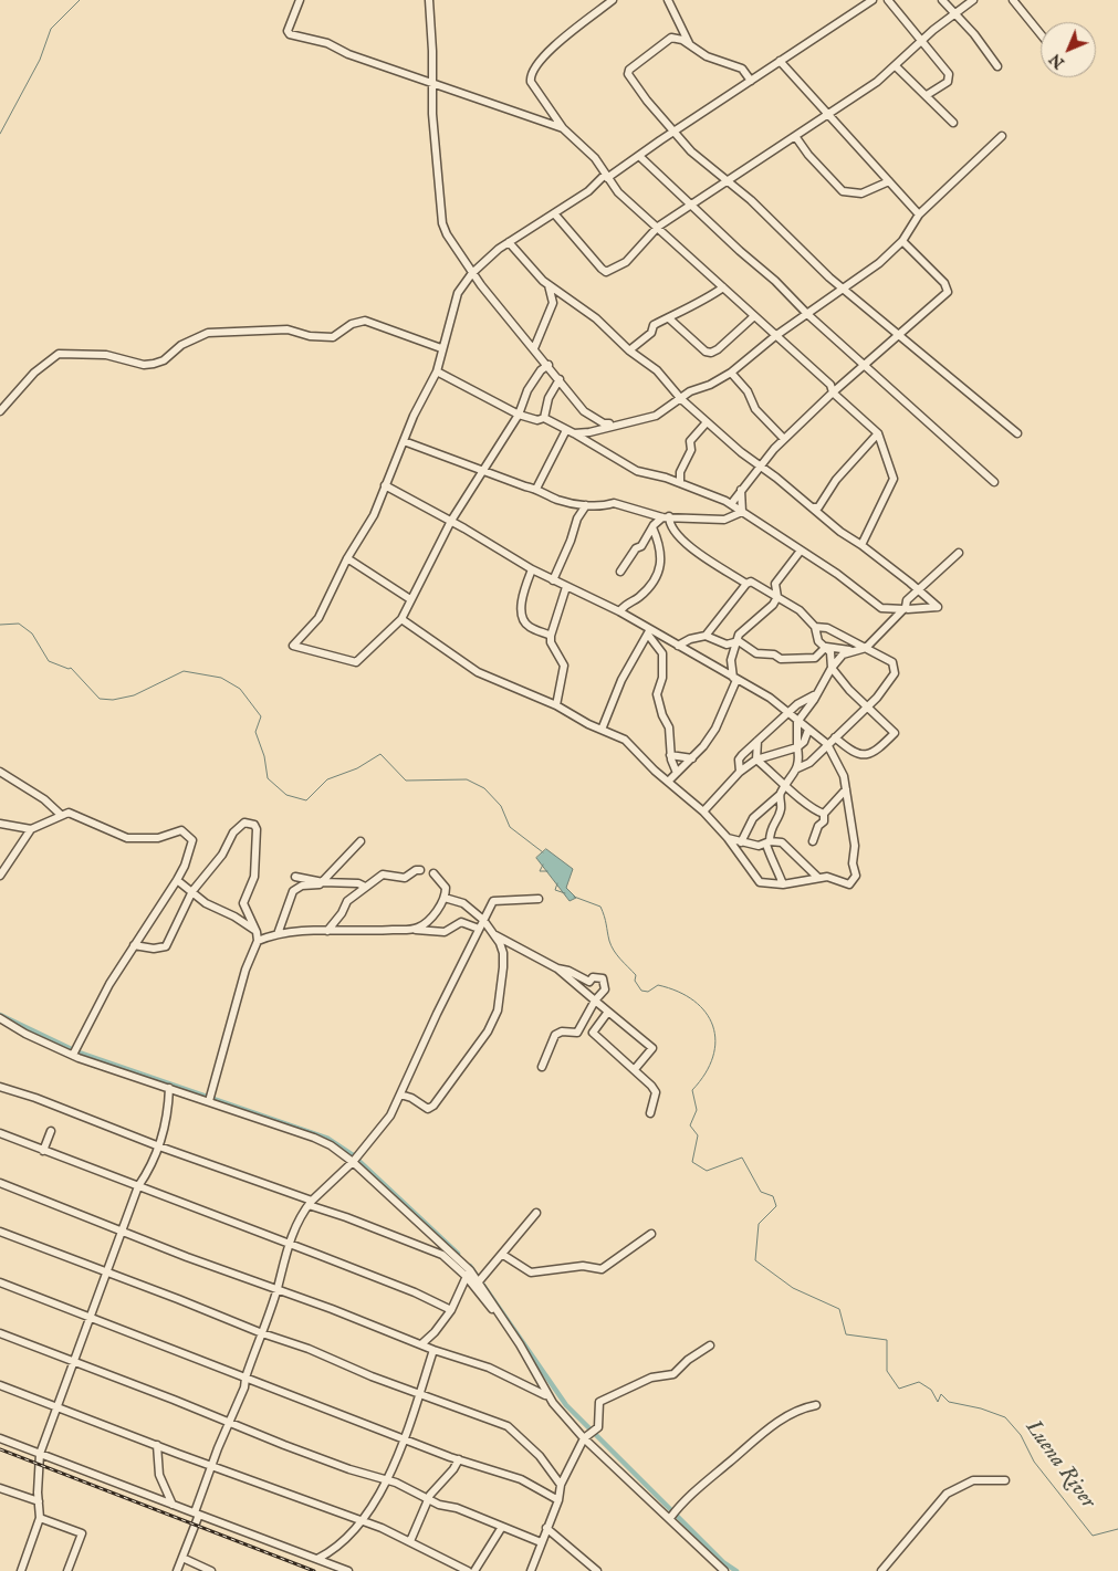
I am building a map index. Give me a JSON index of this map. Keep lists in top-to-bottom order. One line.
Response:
{"water":["Luena River"],"north":"bottom left"}
